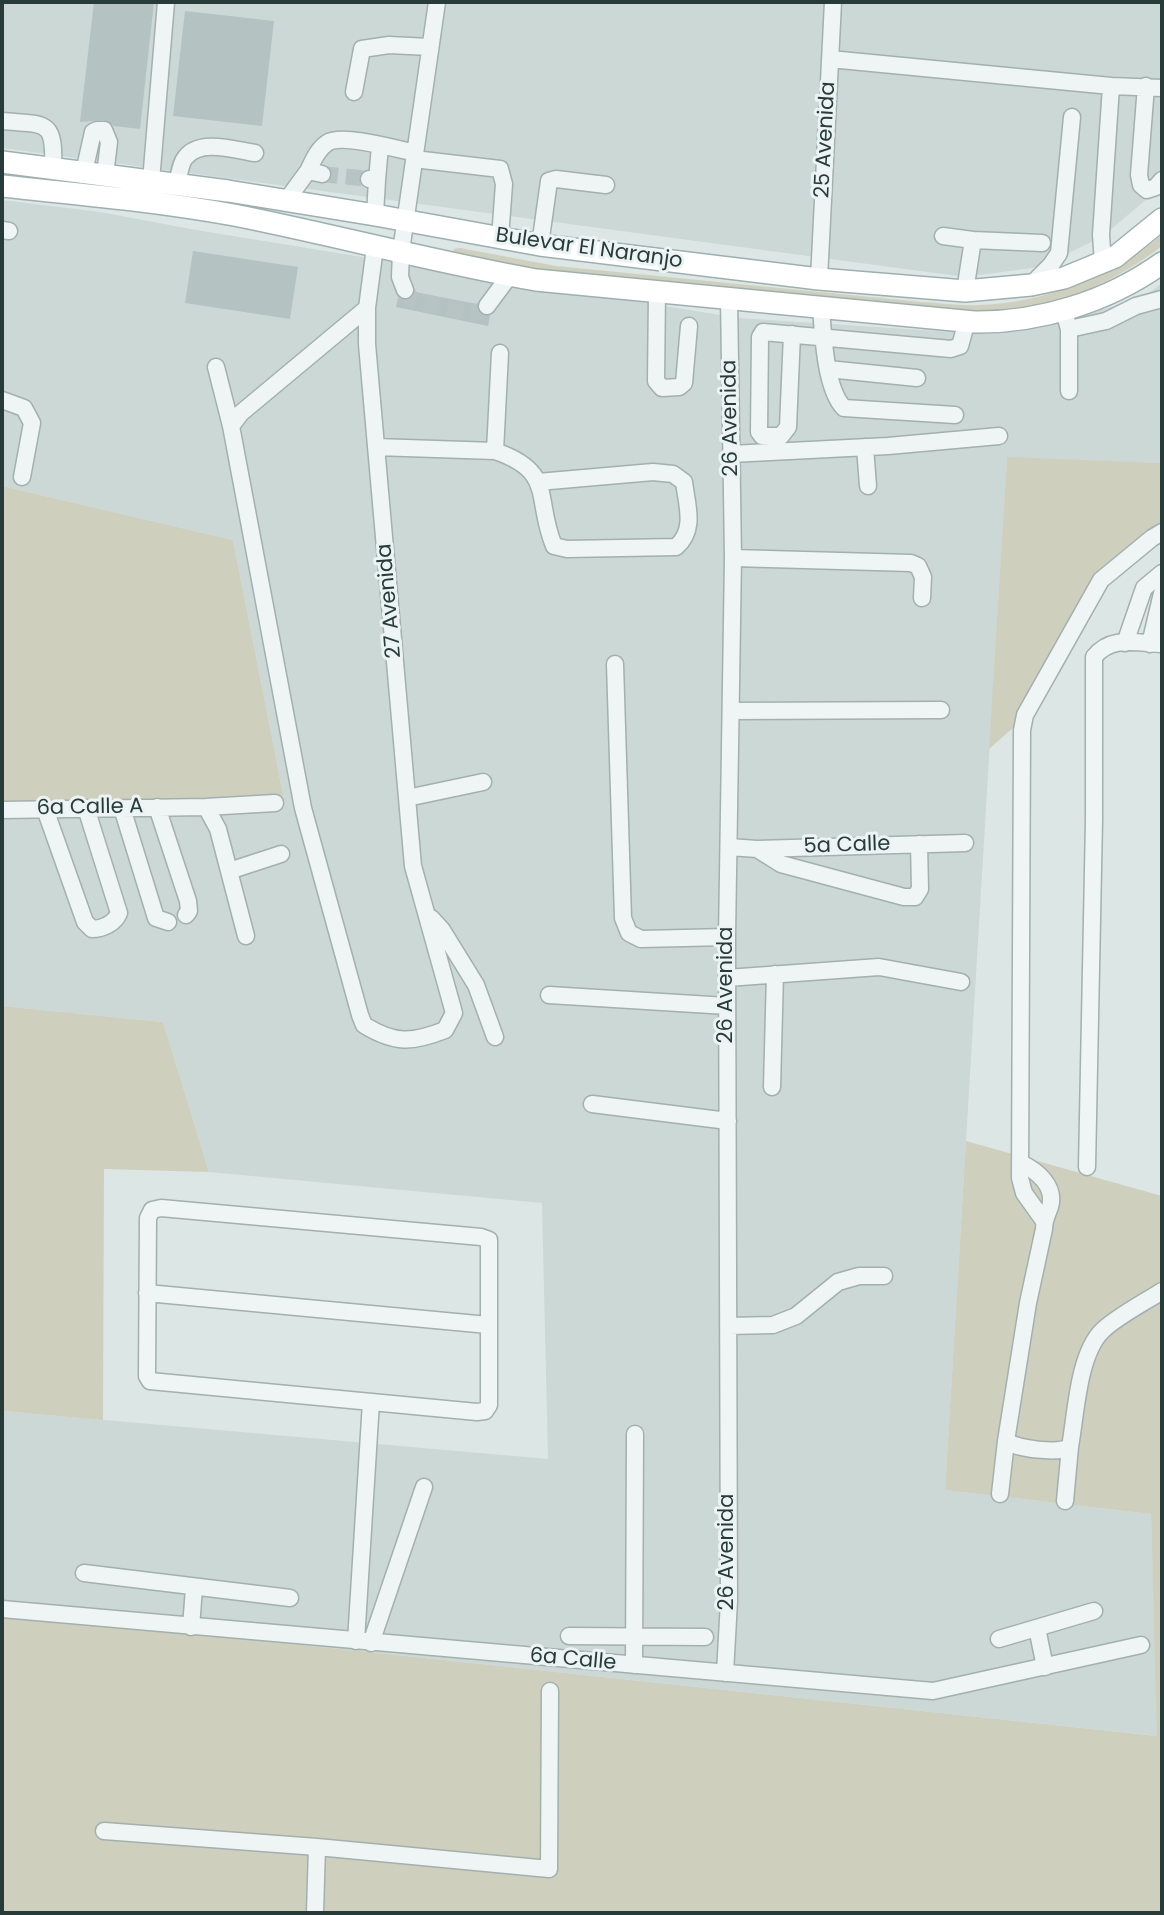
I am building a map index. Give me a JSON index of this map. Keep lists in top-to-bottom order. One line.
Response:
{"streets":{"main road":["Bulevar El Naranjo"],"street":["25 Avenida","26 Avenida","27 Avenida","6a Calle A","5a Calle","6a Calle"]},"crossings":[["25 Avenida","Bulevar El Naranjo"],["Bulevar El Naranjo","26 Avenida"],["Bulevar El Naranjo","27 Avenida"],["26 Avenida","5a Calle"],["26 Avenida","6a Calle"]]}
